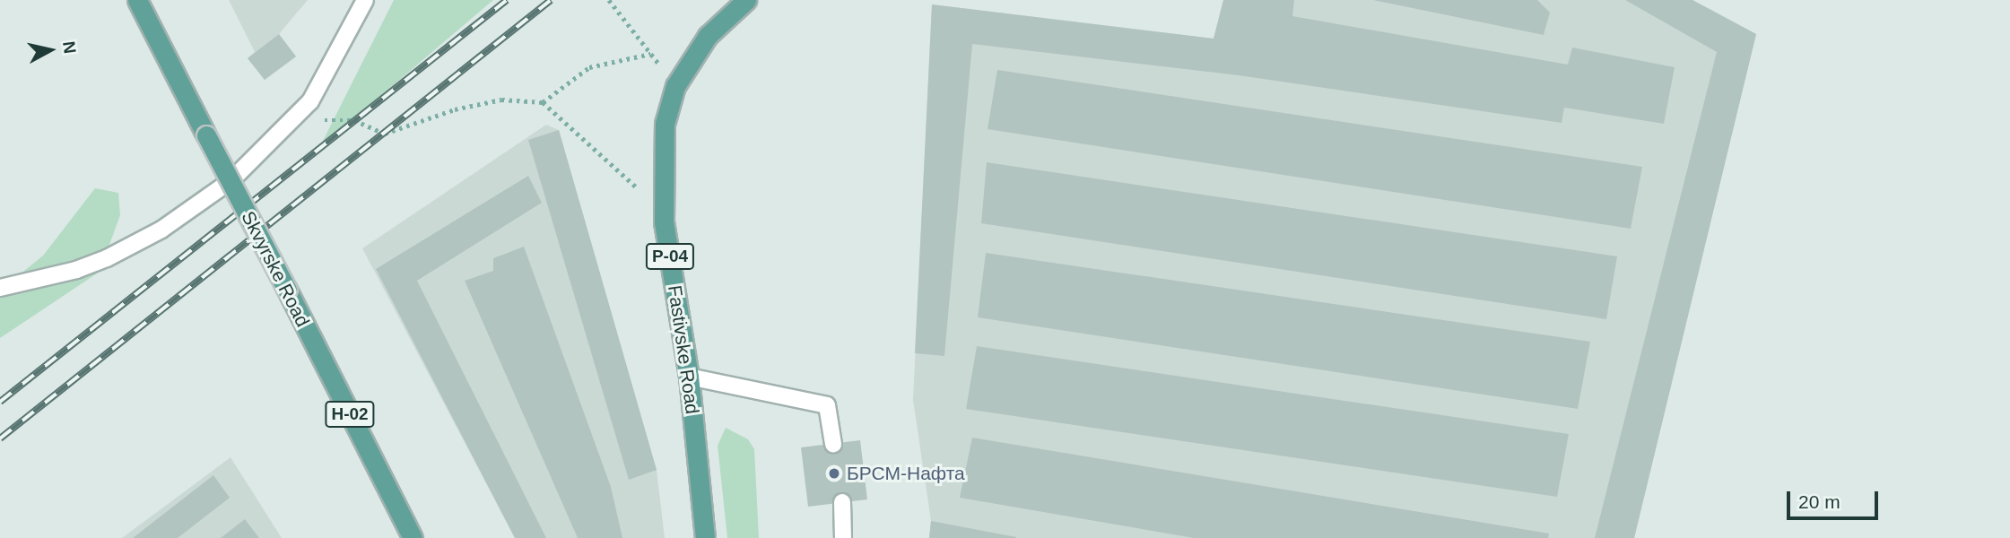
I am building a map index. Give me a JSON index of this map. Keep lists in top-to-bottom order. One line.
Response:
{"streets":{"main road":["Р-04","Skvyrske Road","Fastivske Road","Н-02"]},"places":["БРСМ-Нафта"],"scale_bar":"20 m","north":"right"}
